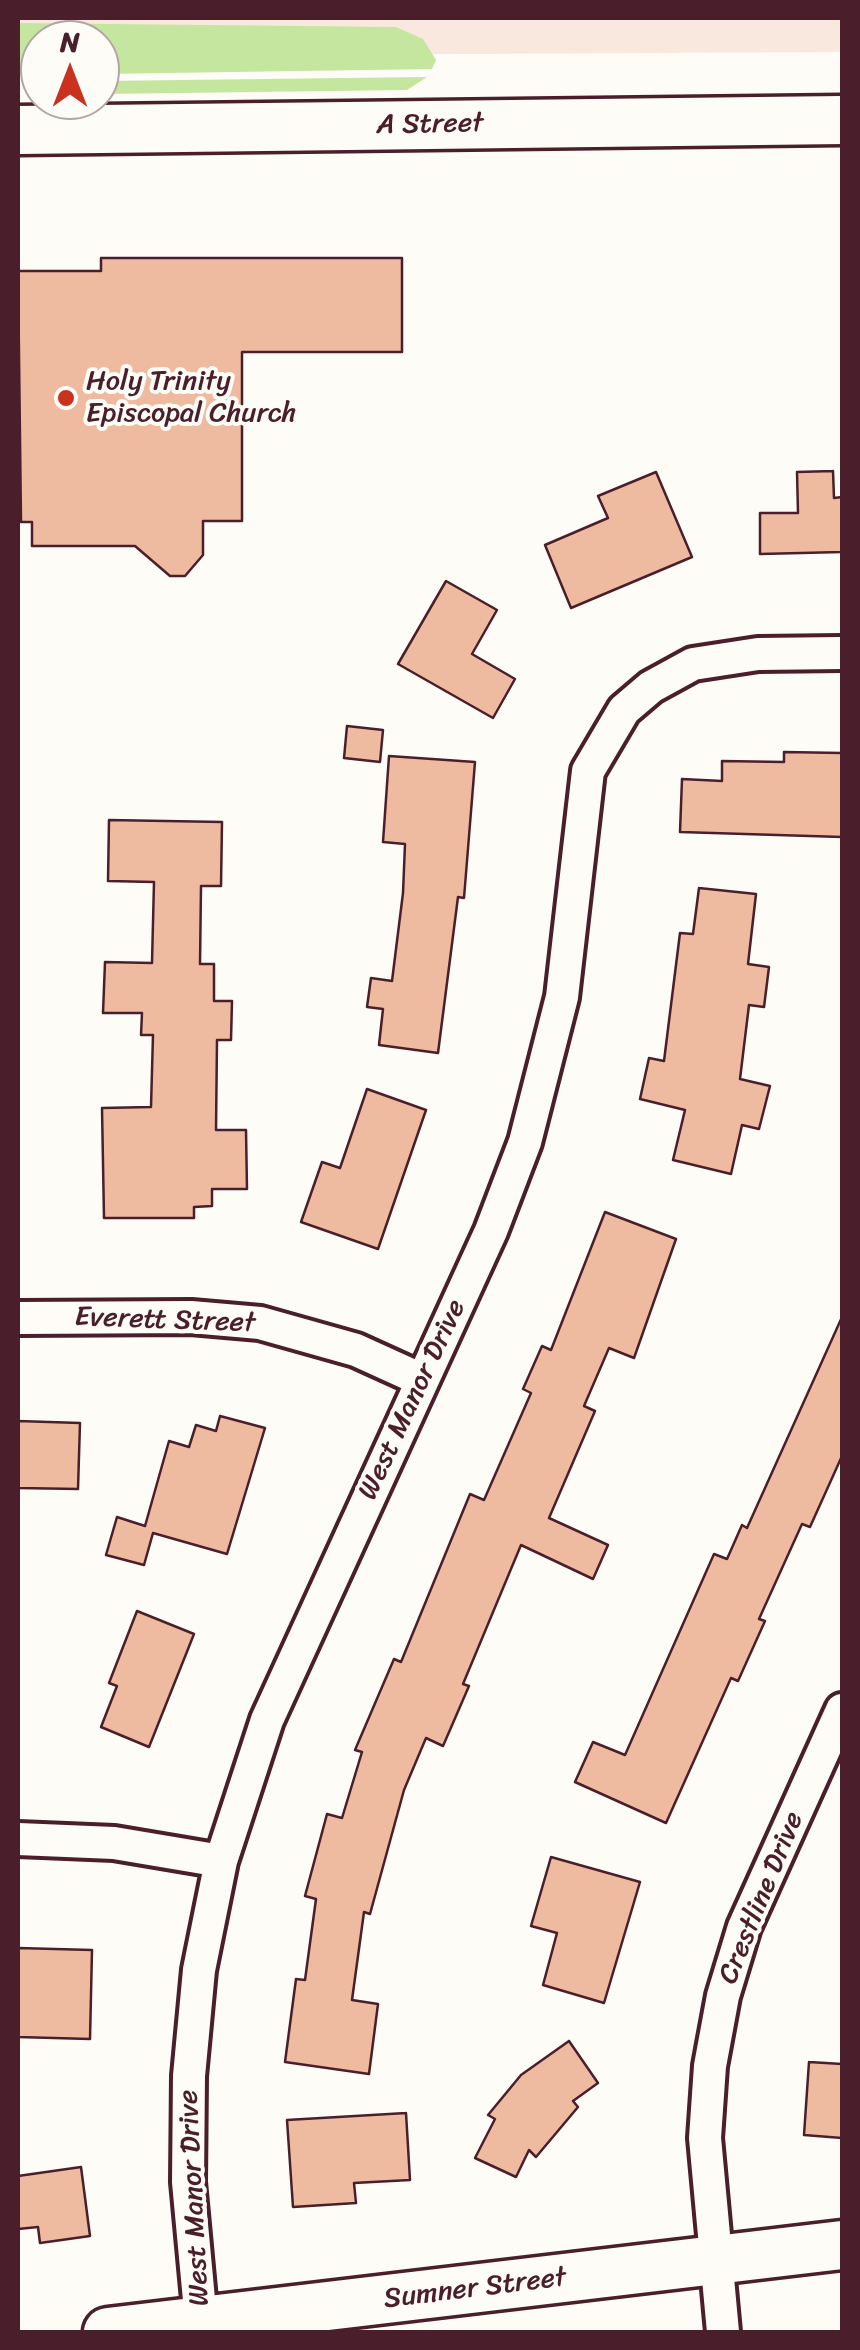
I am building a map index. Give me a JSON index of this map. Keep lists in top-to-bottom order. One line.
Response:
{"streets":{"main road":["A Street","Sumner Street"],"street":["Everett Street","West Manor Drive","Crestline Drive"]},"crossings":[["Everett Street","West Manor Drive"],["West Manor Drive","Sumner Street"],["Crestline Drive","Sumner Street"]],"places":["Holy Trinity Episcopal Church"],"north":"top"}
